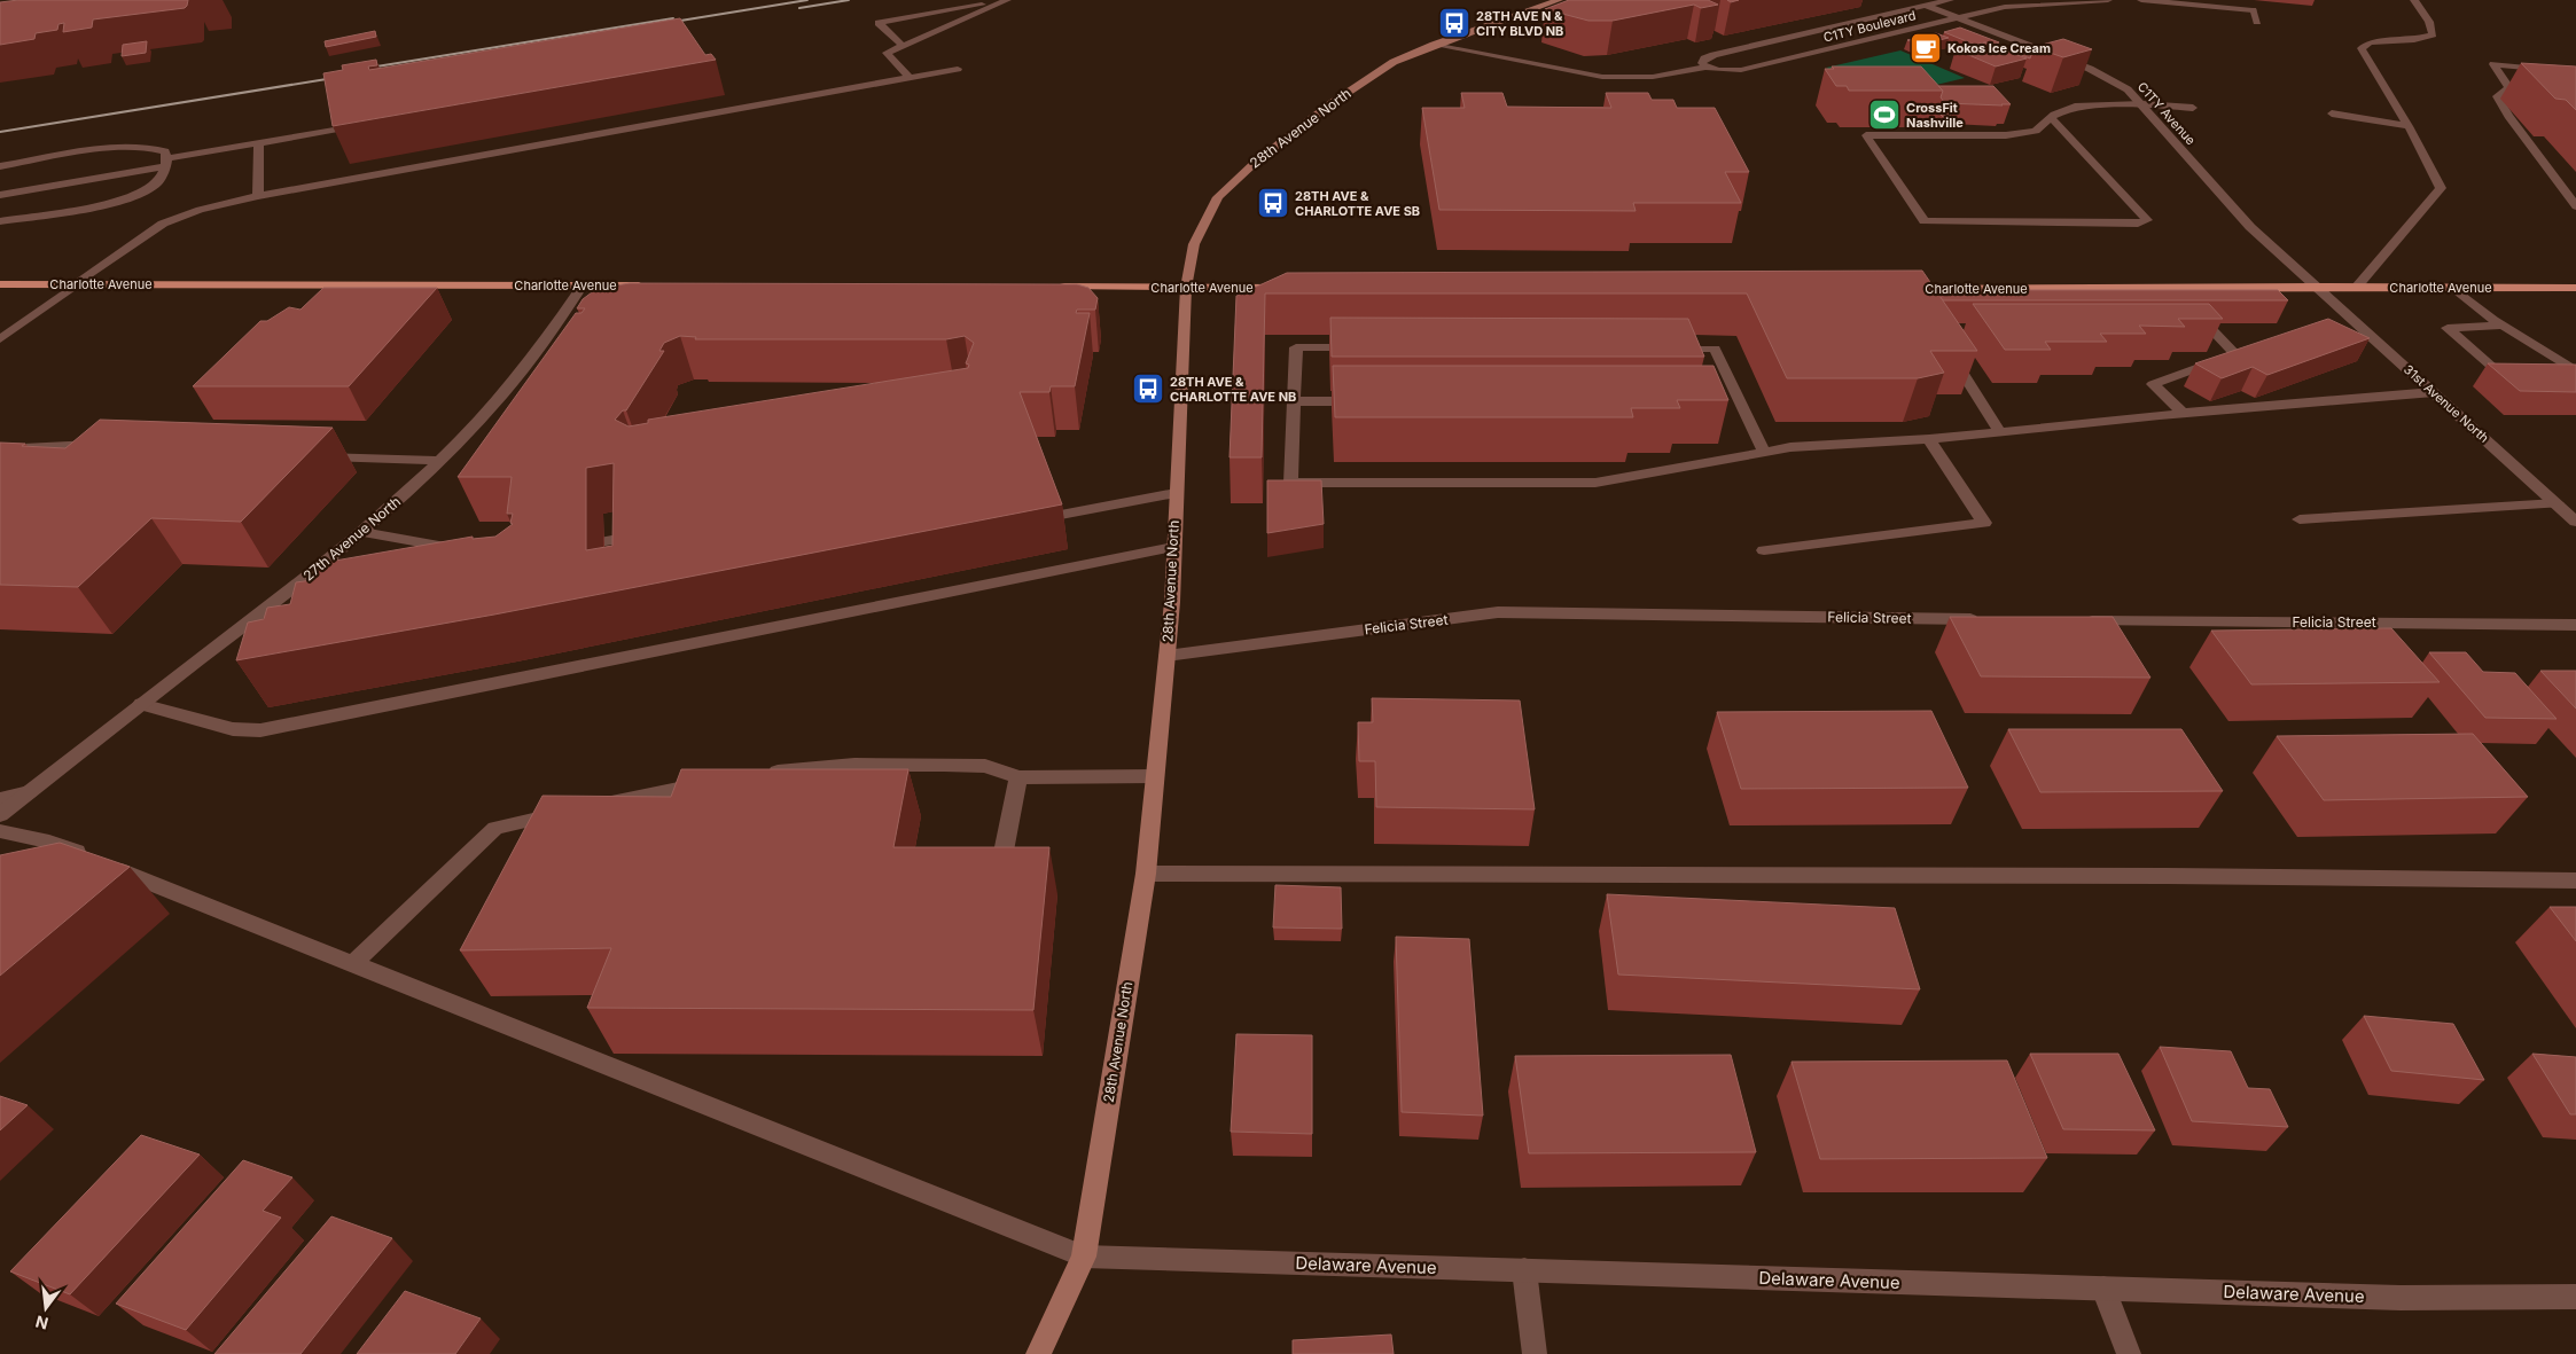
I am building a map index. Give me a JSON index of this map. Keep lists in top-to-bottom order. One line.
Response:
{"streets":{"main road":["28th Avenue North","Charlotte Avenue"],"street":["C1TY Boulevard","C1TY Avenue","31st Avenue North","27th Avenue North","Felicia Street","Delaware Avenue"]},"crossings":[["C1TY Boulevard","C1TY Avenue"],["C1TY Boulevard","28th Avenue North"],["C1TY Avenue","Charlotte Avenue"],["C1TY Avenue","31st Avenue North"],["28th Avenue North","Charlotte Avenue"],["28th Avenue North","Felicia Street"],["28th Avenue North","Delaware Avenue"],["Charlotte Avenue","31st Avenue North"],["Charlotte Avenue","27th Avenue North"]],"places":{"bus stop":["28TH AVE N & CITY BLVD NB","28TH AVE & CHARLOTTE AVE SB","28TH AVE & CHARLOTTE AVE NB"],"cafe":["Kokos Ice Cream"],"sports":["CrossFit Nashville"]},"north":"bottom"}
